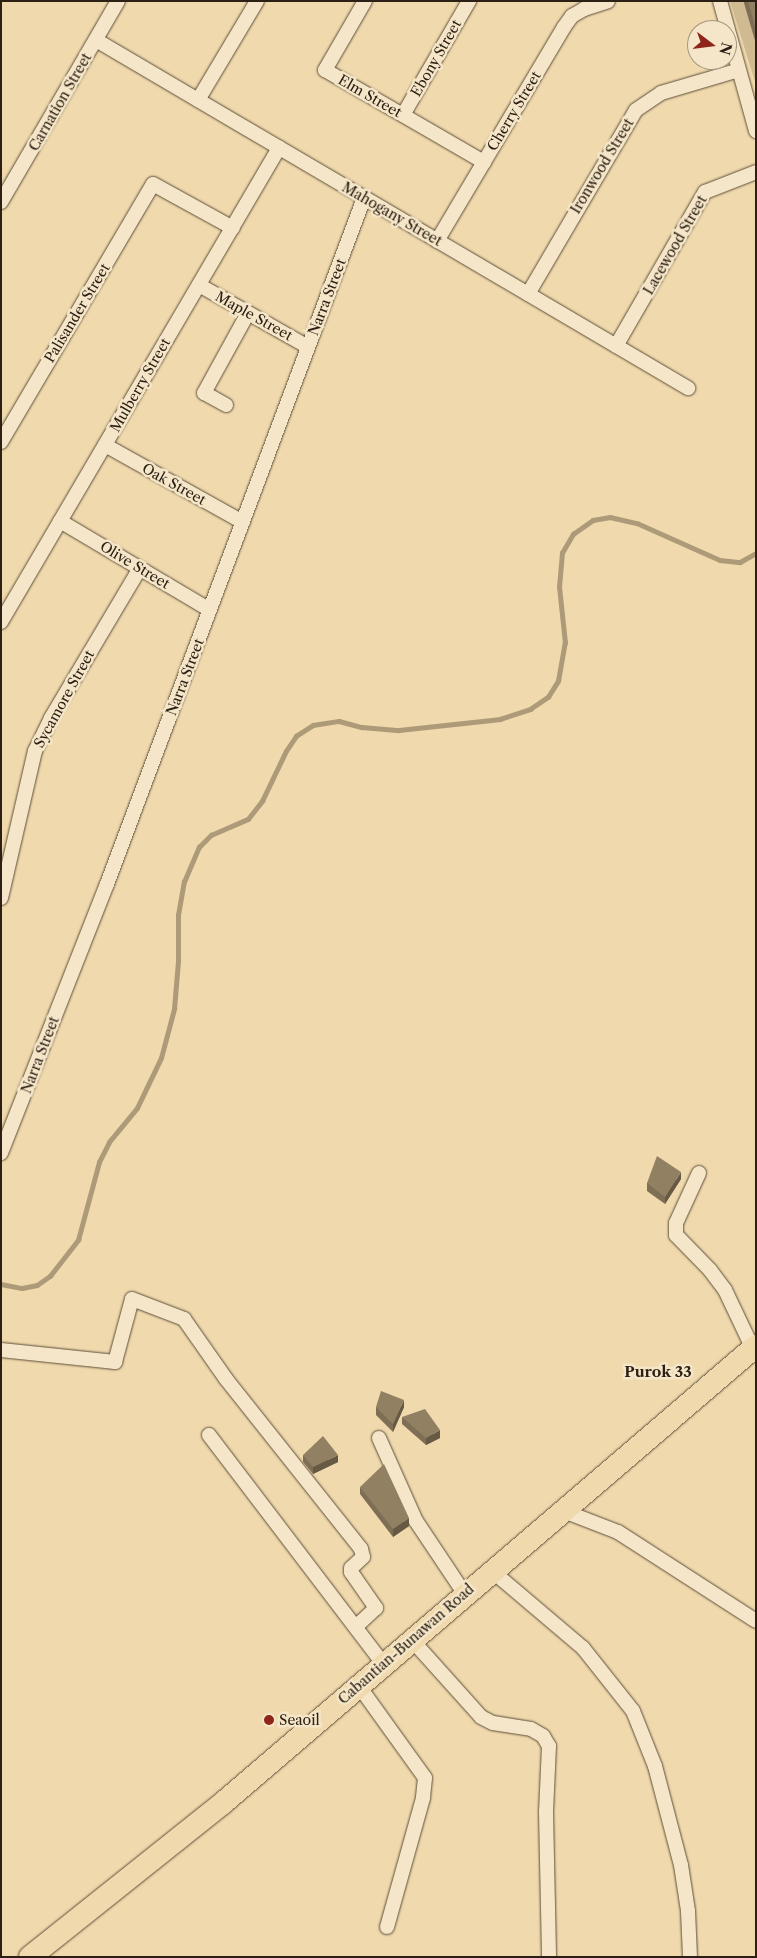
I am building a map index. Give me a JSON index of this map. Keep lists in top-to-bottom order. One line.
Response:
{"streets":{"main road":["Cabantian-Bunawan Road"],"street":["Ebony Street","Elm Street","Carnation Street","Cherry Street","Ironwood Street","Mahogany Street","Lacewood Street","Narra Street","Palisander Street","Maple Street","Mulberry Street","Oak Street","Olive Street","Sycamore Street"]},"crossings":[["Ebony Street","Elm Street"],["Elm Street","Cherry Street"],["Carnation Street","Mahogany Street"],["Cherry Street","Mahogany Street"],["Ironwood Street","Mahogany Street"],["Mahogany Street","Lacewood Street"],["Mahogany Street","Narra Street"],["Mahogany Street","Mulberry Street"],["Narra Street","Maple Street"],["Narra Street","Oak Street"],["Narra Street","Olive Street"],["Palisander Street","Mulberry Street"],["Maple Street","Mulberry Street"],["Mulberry Street","Oak Street"],["Mulberry Street","Olive Street"],["Olive Street","Sycamore Street"]],"districts":["Purok 33"],"places":["Seaoil"],"north":"right"}
